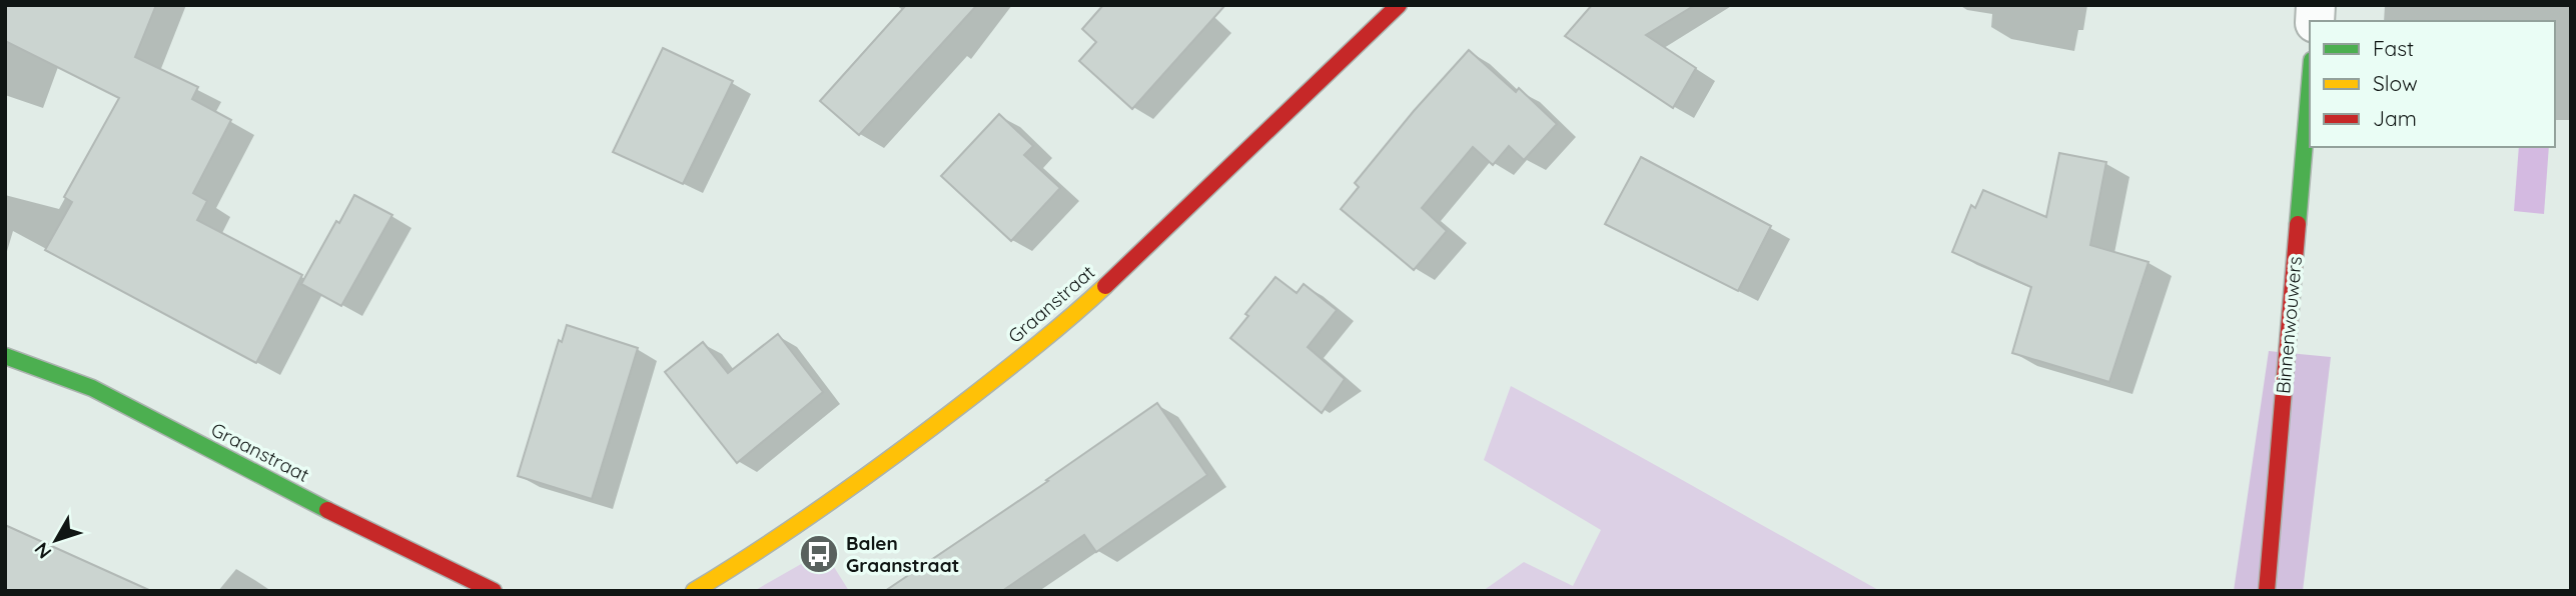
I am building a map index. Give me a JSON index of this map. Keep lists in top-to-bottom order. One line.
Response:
{"streets":{"street":["Graanstraat","Binnenwouwers"]},"places":{"bus stop":["Balen Graanstraat"]},"legend":["Fast","Slow","Jam"],"north":"bottom left"}
